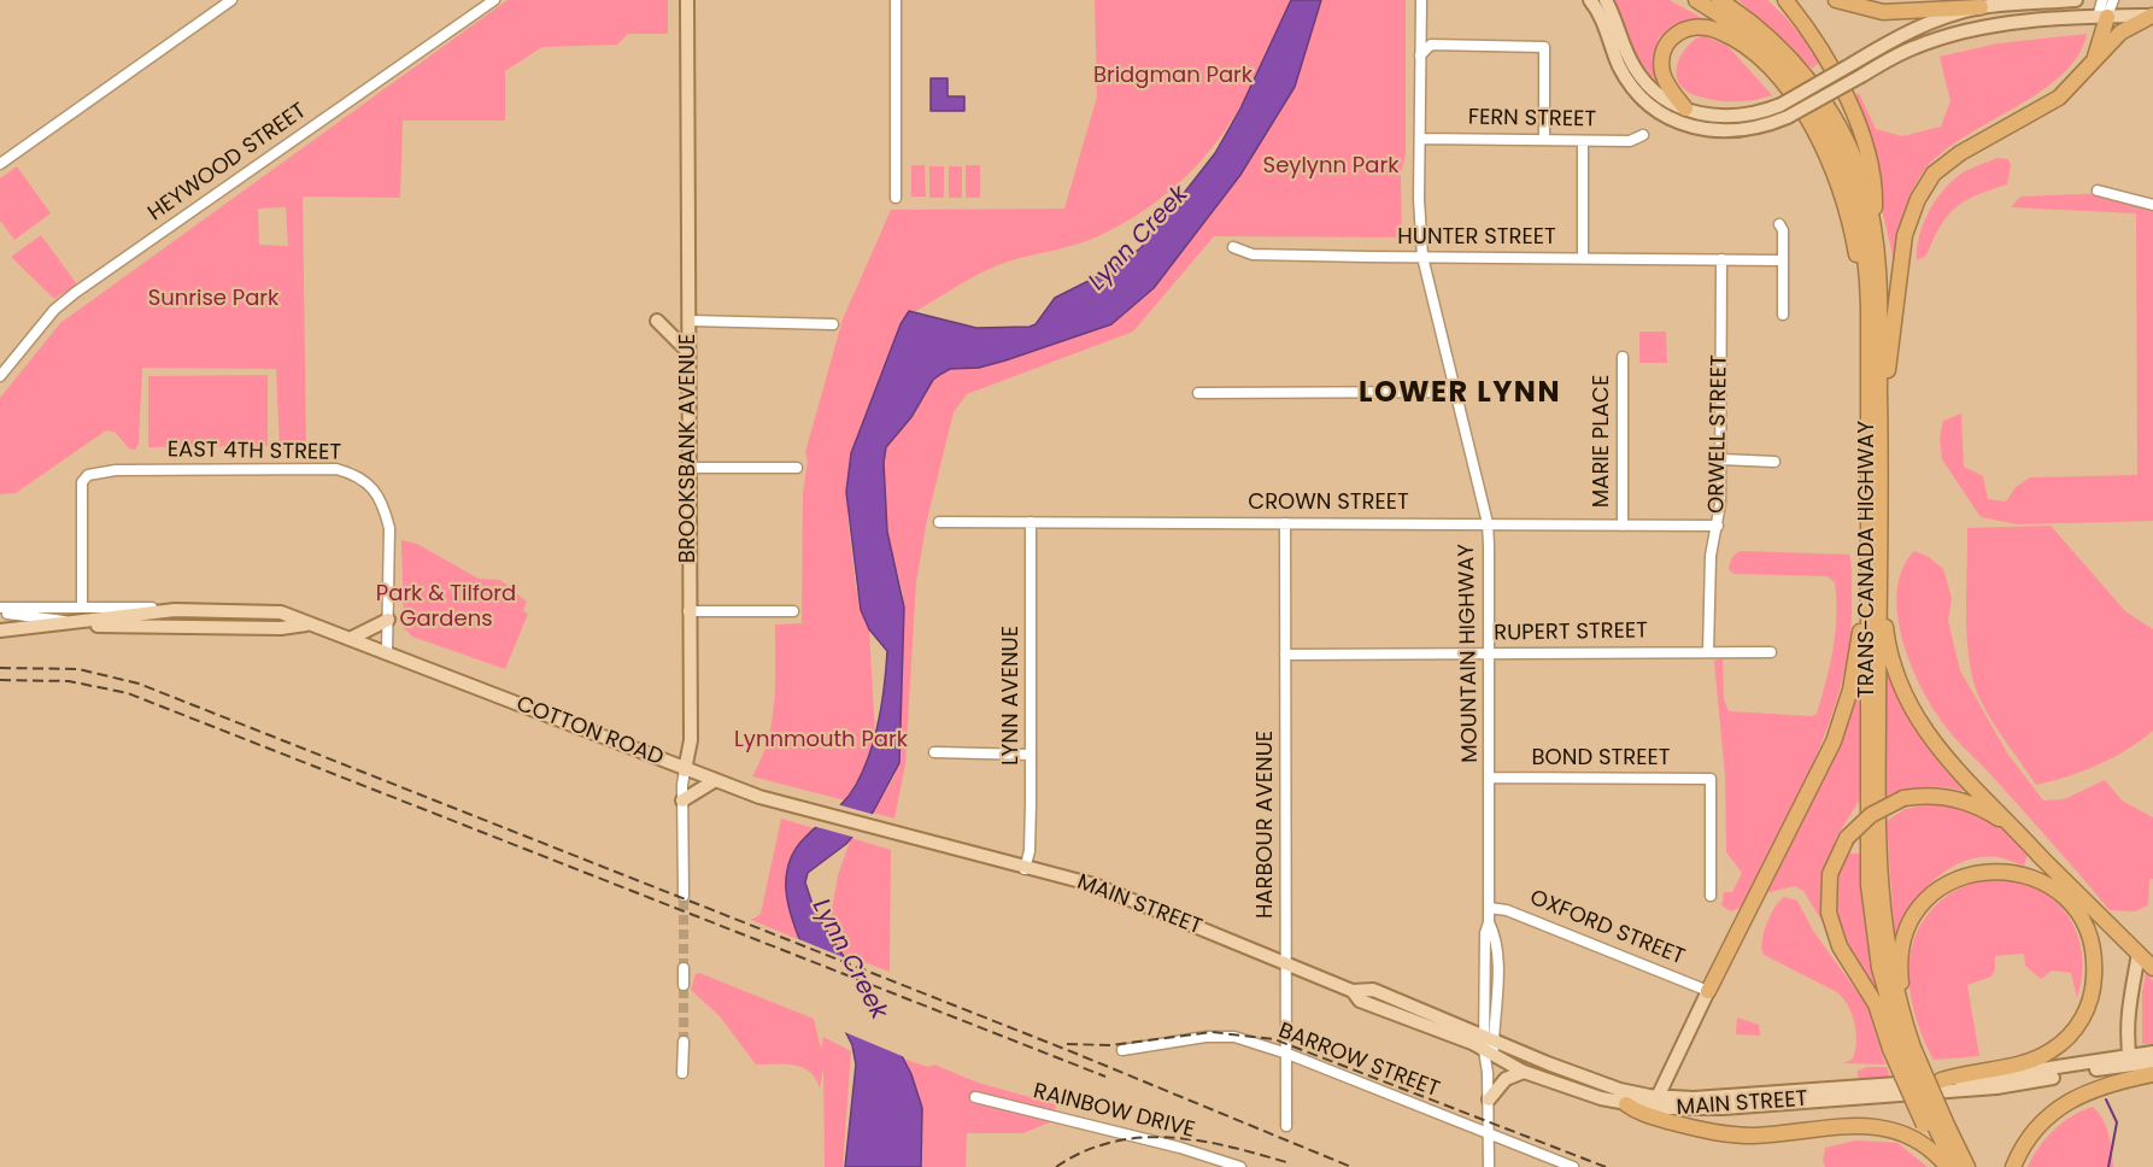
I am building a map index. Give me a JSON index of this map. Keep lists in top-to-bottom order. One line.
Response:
{"streets":{"highway":["TRANS-CANADA HIGHWAY"],"main road":["BROOKSBANK AVENUE","COTTON ROAD","MAIN STREET"],"street":["FERN STREET","HEYWOOD STREET","HUNTER STREET","ORWELL STREET","MARIE PLACE","EAST 4TH STREET","CROWN STREET","RUPERT STREET","MOUNTAIN HIGHWAY","LYNN AVENUE","BOND STREET","HARBOUR AVENUE","OXFORD STREET","BARROW STREET","RAINBOW DRIVE"]},"crossings":[["FERN STREET","MOUNTAIN HIGHWAY"],["HUNTER STREET","ORWELL STREET"],["HUNTER STREET","MOUNTAIN HIGHWAY"],["ORWELL STREET","CROWN STREET"],["ORWELL STREET","RUPERT STREET"],["MARIE PLACE","CROWN STREET"],["BROOKSBANK AVENUE","COTTON ROAD"],["EAST 4TH STREET","COTTON ROAD"],["CROWN STREET","MOUNTAIN HIGHWAY"],["CROWN STREET","LYNN AVENUE"],["CROWN STREET","HARBOUR AVENUE"],["RUPERT STREET","MOUNTAIN HIGHWAY"],["RUPERT STREET","HARBOUR AVENUE"],["MOUNTAIN HIGHWAY","BOND STREET"],["MOUNTAIN HIGHWAY","MAIN STREET"],["MOUNTAIN HIGHWAY","OXFORD STREET"],["MOUNTAIN HIGHWAY","BARROW STREET"],["LYNN AVENUE","MAIN STREET"],["COTTON ROAD","MAIN STREET"],["HARBOUR AVENUE","MAIN STREET"],["HARBOUR AVENUE","BARROW STREET"]],"districts":["LOWER LYNN"],"water":["Lynn Creek"],"parks":["Bridgman Park","Seylynn Park","Sunrise Park","Park & Tilford Gardens","Lynnmouth Park"]}
